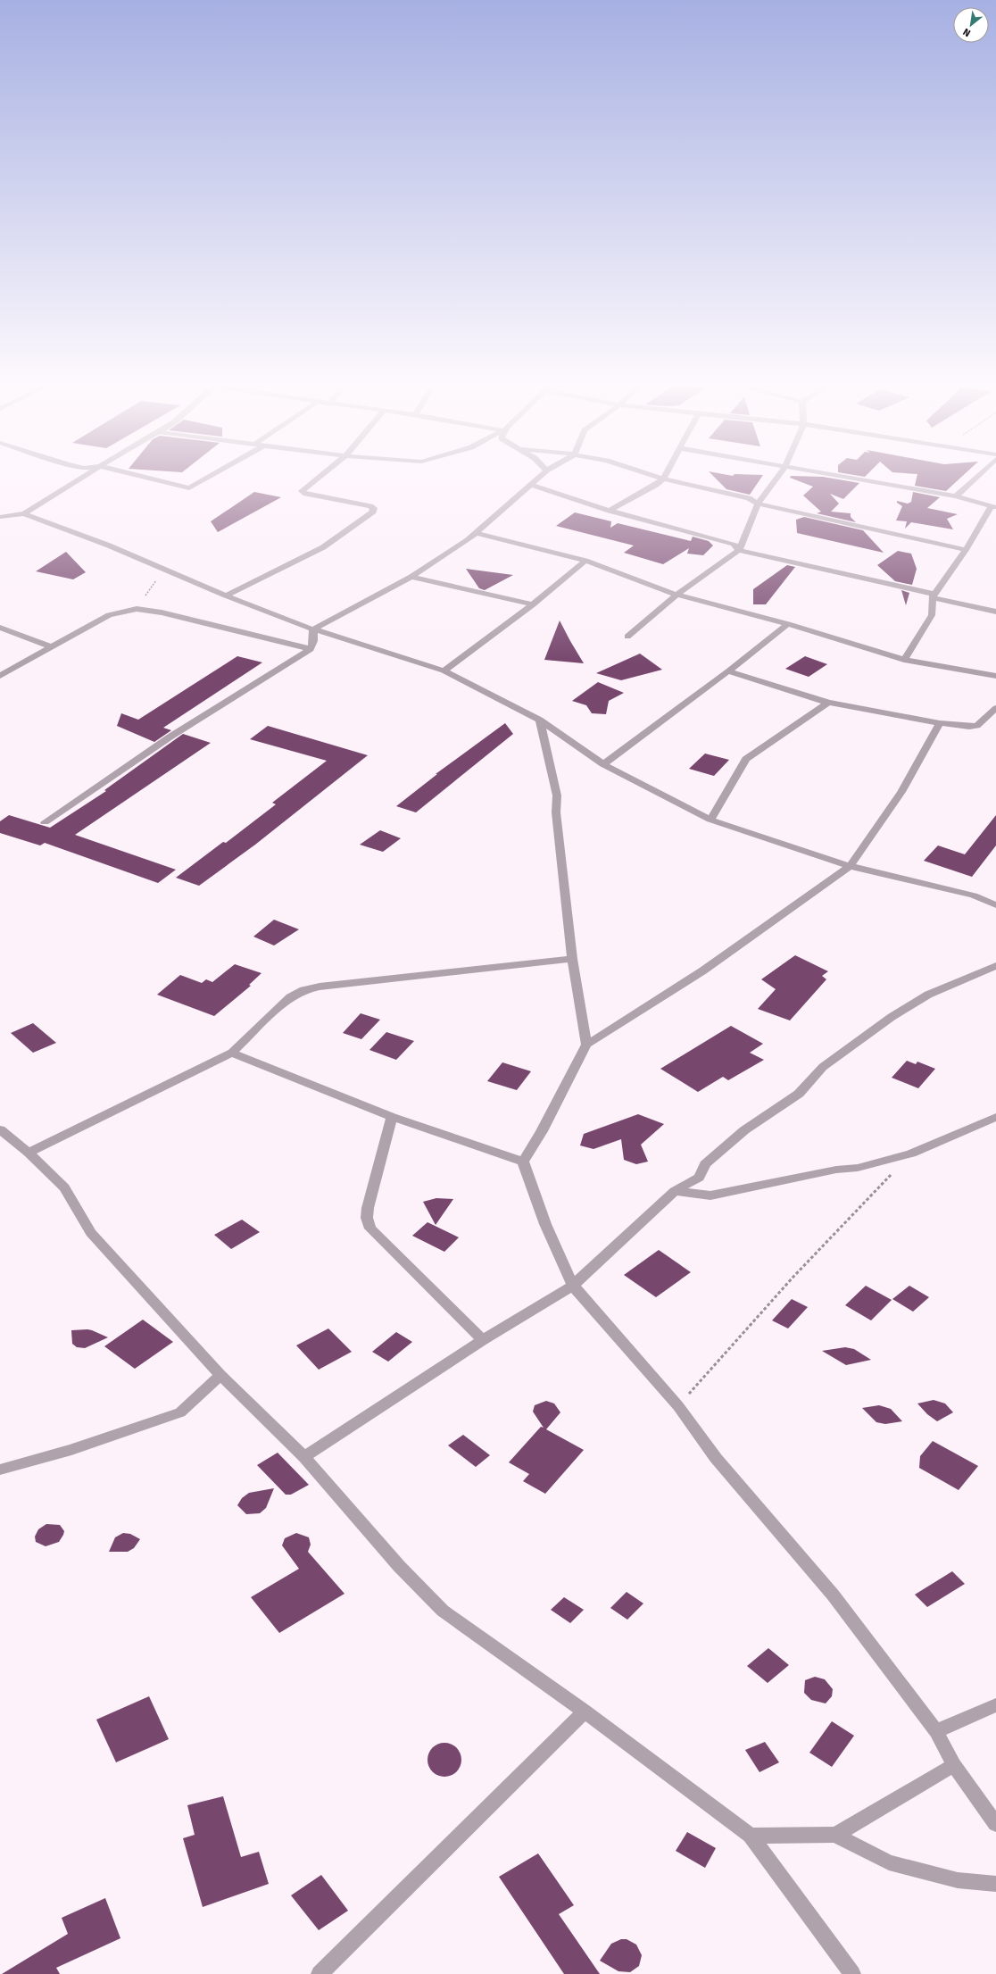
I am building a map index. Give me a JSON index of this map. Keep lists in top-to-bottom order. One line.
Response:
{"north":"bottom left"}
